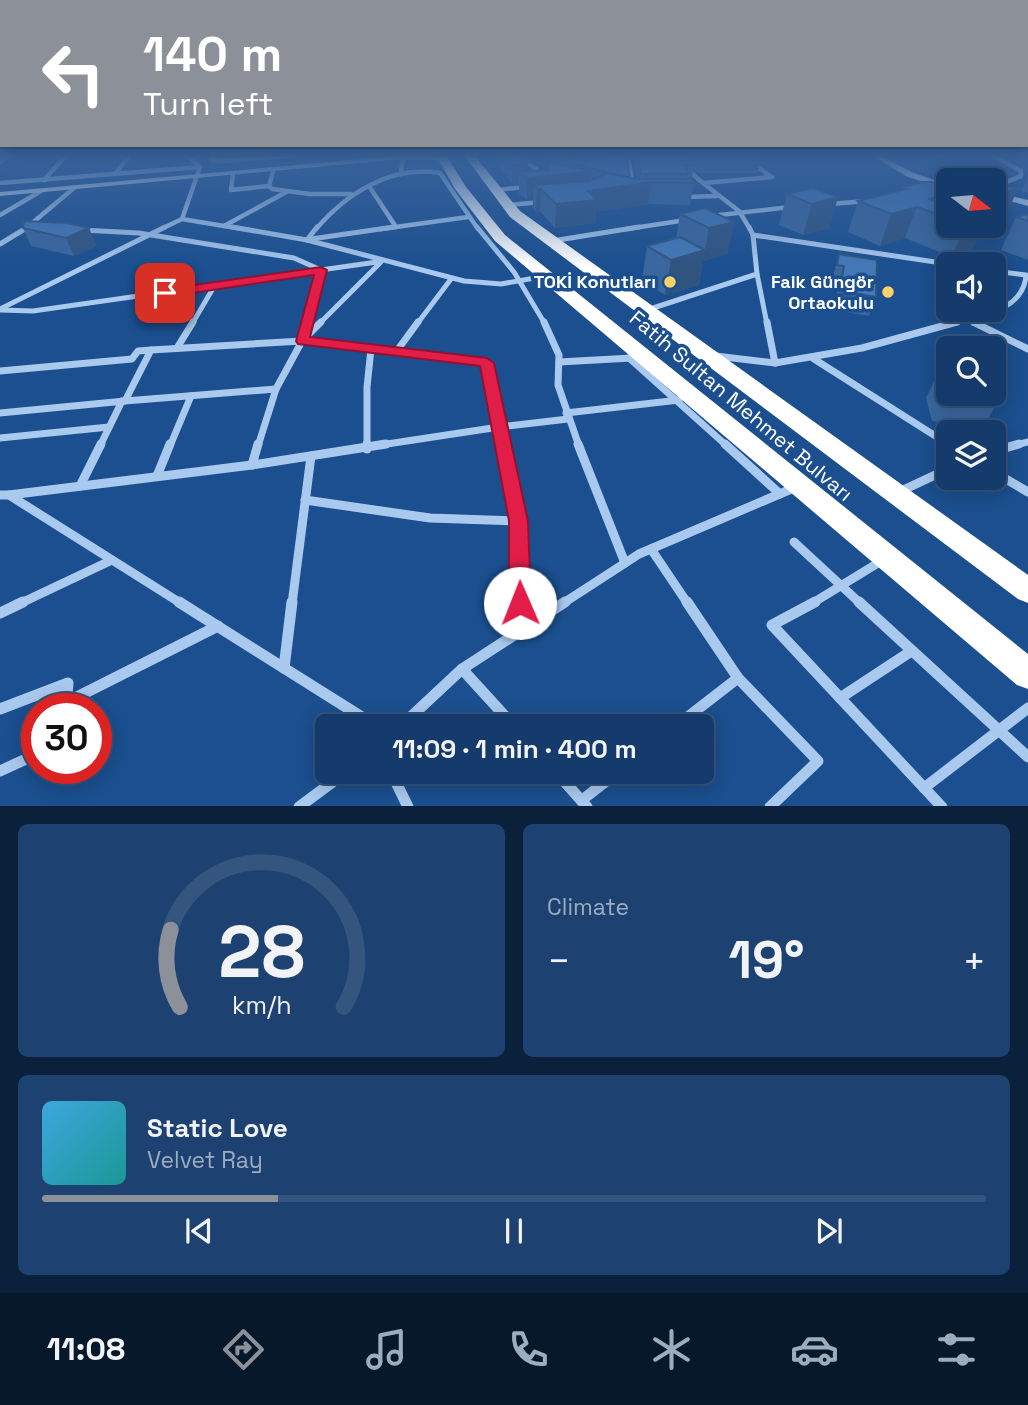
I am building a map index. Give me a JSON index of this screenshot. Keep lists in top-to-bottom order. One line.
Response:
{"streets":{"highway":["Fatih Sultan Mehmet Bulvarı"]},"places":["TOKİ Konutları","Faik Güngör Ortaokulu"],"north":"right","page":{"turn":["140 m","Turn left"],"limit":"30","trip":"11:09 · 1 min · 400 m","tile":"Climate","heat":["−","19°","+"],"song":["Static Love","Velvet Ray"],"tabs":"11:08","gauge":["28","km/h"]}}
